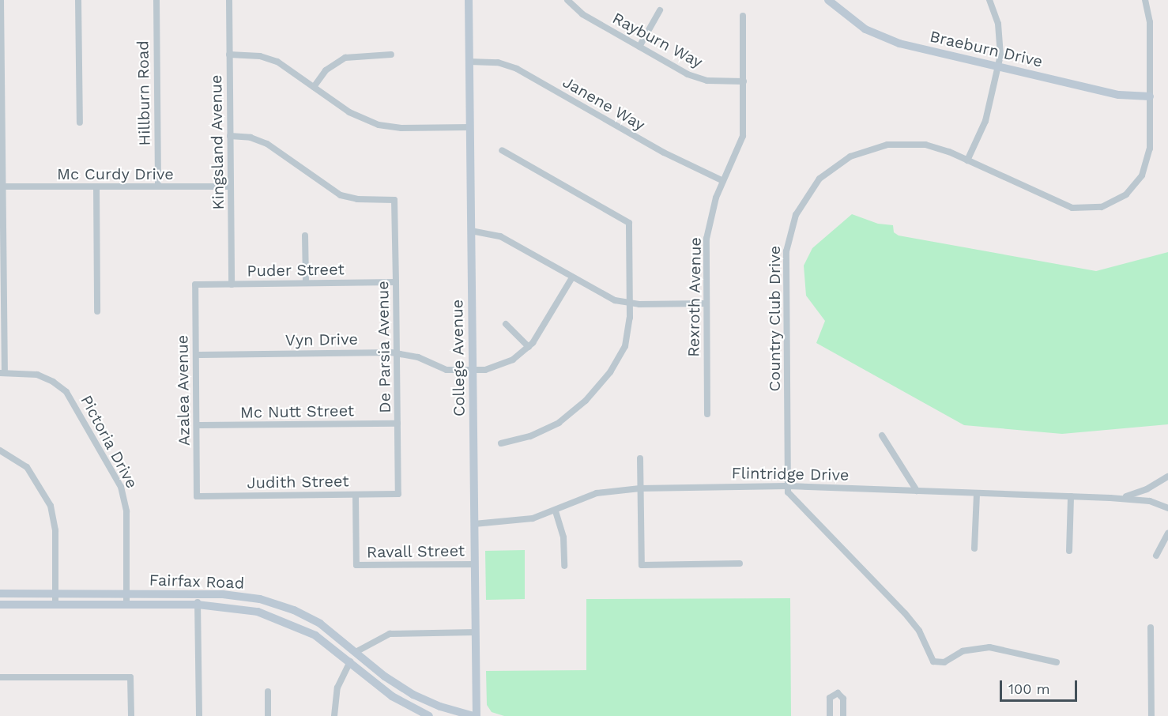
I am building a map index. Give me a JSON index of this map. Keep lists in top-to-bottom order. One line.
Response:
{"streets":{"street":["Rayburn Way","Braeburn Drive","Hillburn Road","Janene Way","Kingsland Avenue","Mc Curdy Drive","Puder Street","Rexroth Avenue","Country Club Drive","Vyn Drive","De Parsia Avenue","College Avenue","Azalea Avenue","Mc Nutt Street","Pictoria Drive","Flintridge Drive","Judith Street","Ravall Street","Fairfax Road"]},"crossings":[["Rayburn Way","Rexroth Avenue"],["Braeburn Drive","Country Club Drive"],["Hillburn Road","Mc Curdy Drive"],["Janene Way","Rexroth Avenue"],["Janene Way","College Avenue"],["Kingsland Avenue","Mc Curdy Drive"],["Kingsland Avenue","Puder Street"],["Kingsland Avenue","De Parsia Avenue"],["Puder Street","De Parsia Avenue"],["Puder Street","Azalea Avenue"],["Country Club Drive","Flintridge Drive"],["Vyn Drive","De Parsia Avenue"],["Vyn Drive","College Avenue"],["Vyn Drive","Azalea Avenue"],["De Parsia Avenue","Mc Nutt Street"],["De Parsia Avenue","Judith Street"],["College Avenue","Flintridge Drive"],["College Avenue","Ravall Street"],["College Avenue","Fairfax Road"],["Azalea Avenue","Mc Nutt Street"],["Azalea Avenue","Judith Street"],["Pictoria Drive","Fairfax Road"],["Judith Street","Ravall Street"]],"scale_bar":"100 m"}
